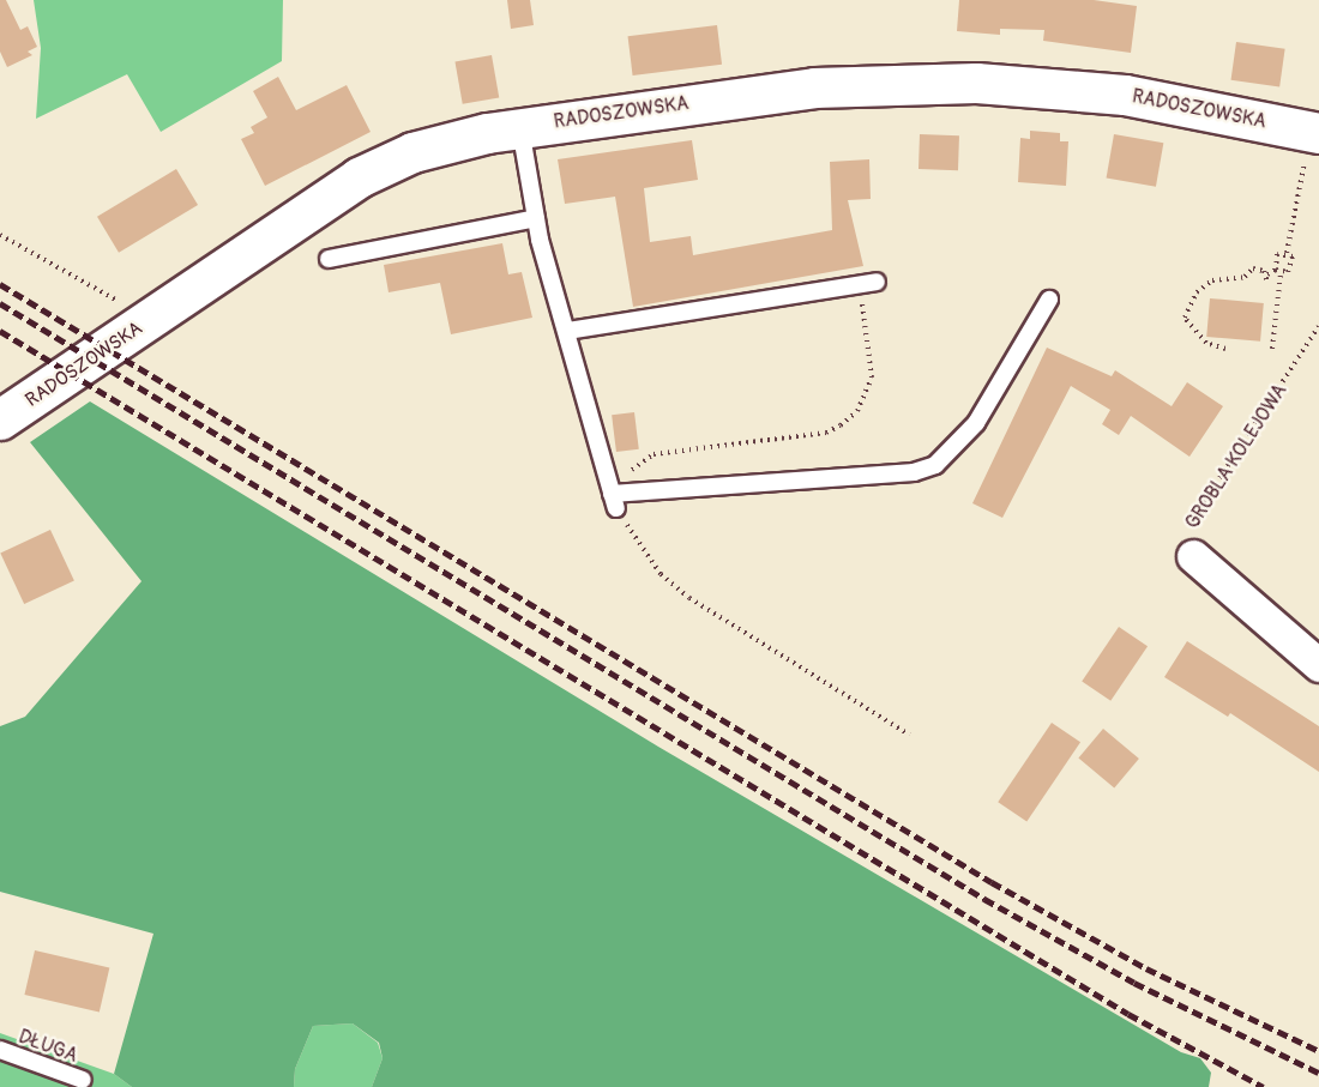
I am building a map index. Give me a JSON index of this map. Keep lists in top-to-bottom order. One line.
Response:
{"streets":{"street":["RADOSZOWSKA","GROBLA KOLEJOWA"],"lane":["DŁUGA"]}}
